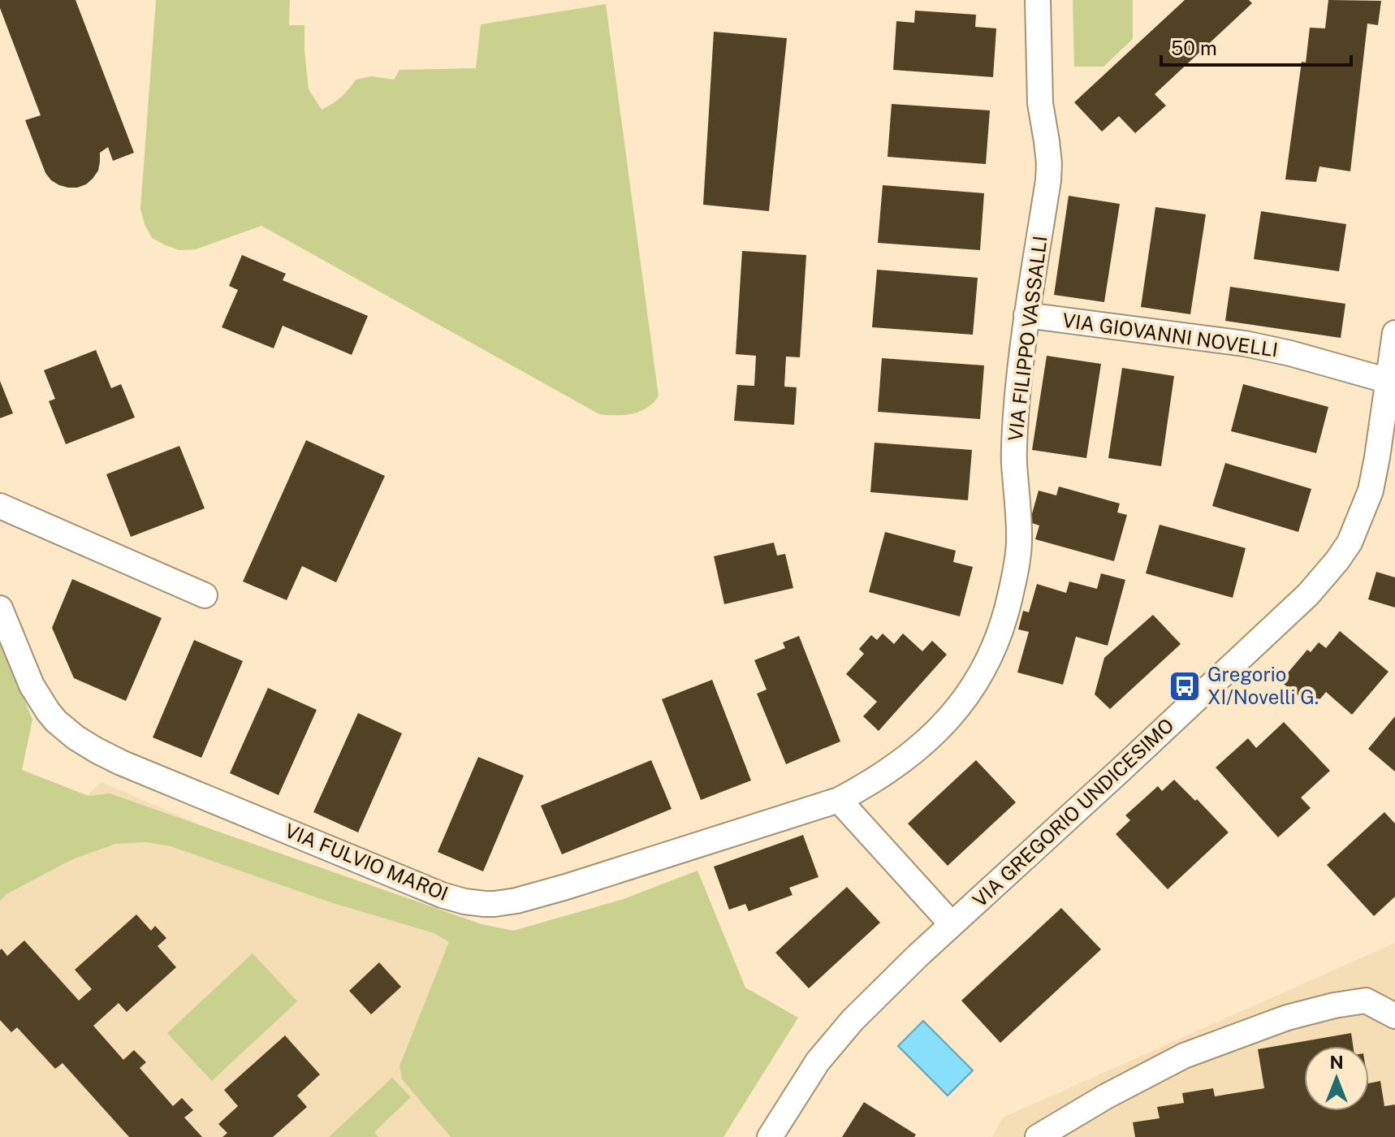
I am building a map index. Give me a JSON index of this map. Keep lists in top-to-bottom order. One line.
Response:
{"streets":{"street":["VIA GIOVANNI NOVELLI","VIA FILIPPO VASSALLI","VIA GREGORIO UNDICESIMO","VIA FULVIO MAROI"]},"crossings":[["VIA GIOVANNI NOVELLI","VIA FILIPPO VASSALLI"],["VIA GIOVANNI NOVELLI","VIA GREGORIO UNDICESIMO"],["VIA FILIPPO VASSALLI","VIA FULVIO MAROI"]],"places":{"bus stop":["Gregorio XI/Novelli G."]},"scale_bar":"50 m","north":"top"}
